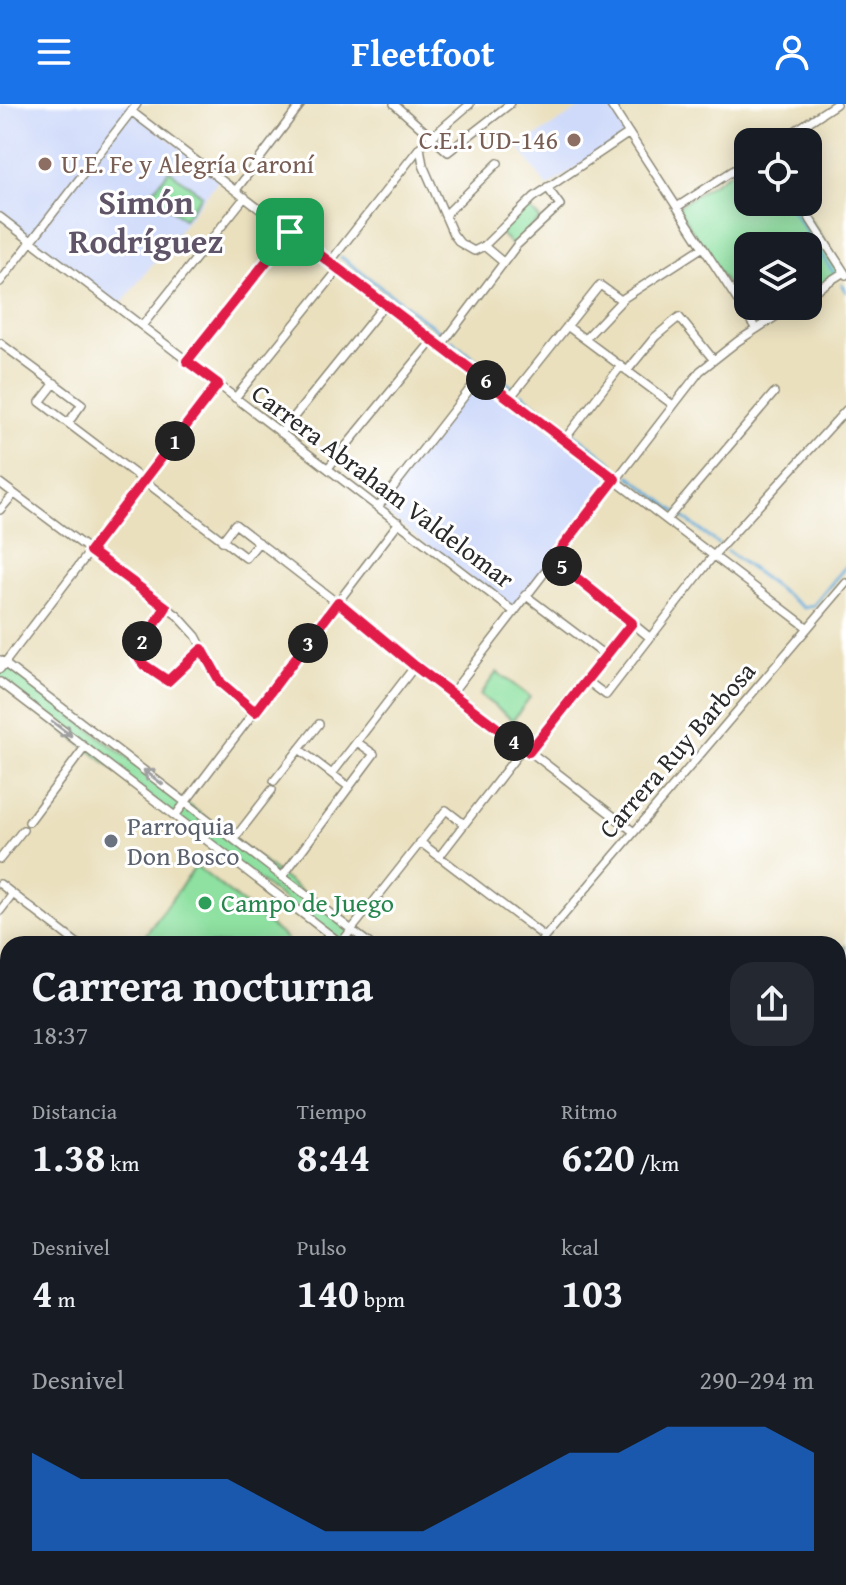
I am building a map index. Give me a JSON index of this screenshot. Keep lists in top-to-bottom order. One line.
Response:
{"streets":{"street":["Carrera Abraham Valdelomar","Carrera Ruy Barbosa"]},"districts":["Simón Rodríguez"],"places":["C.E.I. UD-146","U.E. Fe y Alegría Caroní","Parroquia Don Bosco","Campo de Juego"],"page":{"header":"Fleetfoot","pins":["6","1","5","2","3","4"],"heading":["Carrera nocturna","18:37"],"stats":[["Distancia","1.38 km"],["Tiempo","8:44"],["Ritmo","6:20 /km"],["Desnivel","4 m"],["Pulso","140 bpm"],["kcal","103"]],"chart":["Desnivel","290–294 m"]}}
